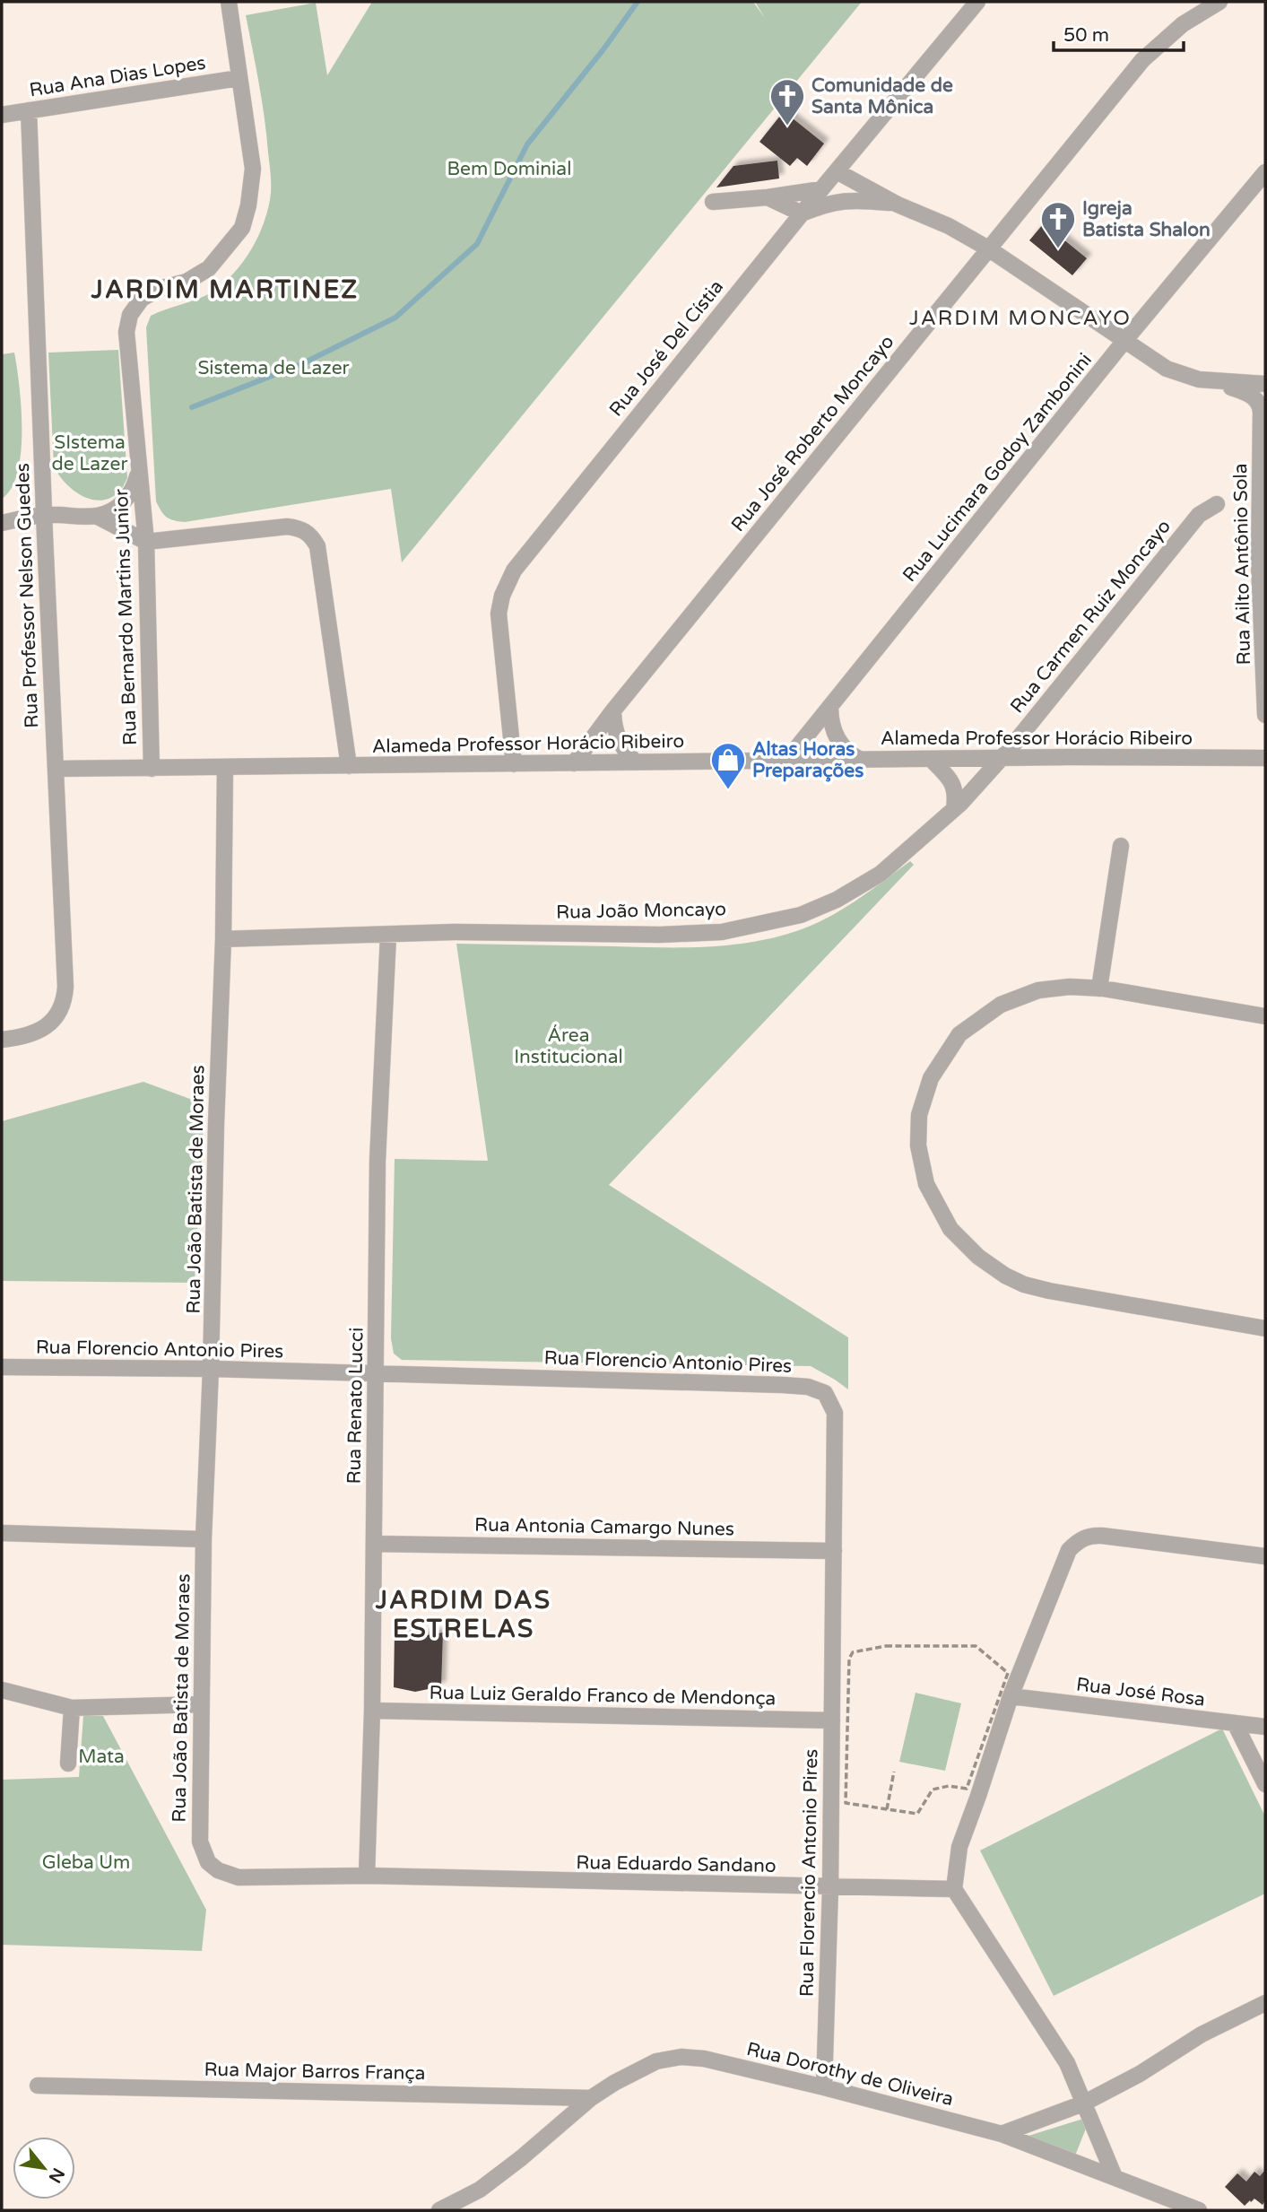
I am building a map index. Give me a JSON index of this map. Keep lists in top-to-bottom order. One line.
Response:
{"streets":{"street":["Rua Ana Dias Lopes","Rua José Del Cístia","Rua José Roberto Moncayo","Rua Lucimara Godoy Zambonini","Rua Ailto Antônio Sola","Rua Professor Nelson Guedes","Rua Carmen Ruiz Moncayo","Rua Bernardo Martins Junior","Alameda Professor Horácio Ribeiro","Rua João Moncayo","Rua João Batista de Moraes","Rua Florencio Antonio Pires","Rua Renato Lucci","Rua Antonia Camargo Nunes","Rua José Rosa","Rua Luiz Geraldo Franco de Mendonça","Rua Eduardo Sandano","Rua Major Barros França","Rua Dorothy de Oliveira"]},"crossings":[["Rua Ana Dias Lopes","Rua Professor Nelson Guedes"],["Rua Ana Dias Lopes","Rua Bernardo Martins Junior"],["Rua José Del Cístia","Alameda Professor Horácio Ribeiro"],["Rua José Roberto Moncayo","Alameda Professor Horácio Ribeiro"],["Rua Lucimara Godoy Zambonini","Alameda Professor Horácio Ribeiro"],["Rua Professor Nelson Guedes","Alameda Professor Horácio Ribeiro"],["Rua Carmen Ruiz Moncayo","Alameda Professor Horácio Ribeiro"],["Rua Carmen Ruiz Moncayo","Rua João Moncayo"],["Rua Bernardo Martins Junior","Alameda Professor Horácio Ribeiro"],["Alameda Professor Horácio Ribeiro","Rua João Moncayo"],["Alameda Professor Horácio Ribeiro","Rua João Batista de Moraes"],["Rua João Moncayo","Rua João Batista de Moraes"],["Rua João Moncayo","Rua Renato Lucci"],["Rua João Batista de Moraes","Rua Florencio Antonio Pires"],["Rua João Batista de Moraes","Rua Eduardo Sandano"],["Rua Florencio Antonio Pires","Rua Renato Lucci"],["Rua Florencio Antonio Pires","Rua Antonia Camargo Nunes"],["Rua Florencio Antonio Pires","Rua Luiz Geraldo Franco de Mendonça"],["Rua Florencio Antonio Pires","Rua Eduardo Sandano"],["Rua Florencio Antonio Pires","Rua Dorothy de Oliveira"],["Rua Renato Lucci","Rua Antonia Camargo Nunes"],["Rua Renato Lucci","Rua Luiz Geraldo Franco de Mendonça"],["Rua Renato Lucci","Rua Eduardo Sandano"],["Rua Major Barros França","Rua Dorothy de Oliveira"]],"districts":["JARDIM MARTINEZ","JARDIM MONCAYO","JARDIM DAS ESTRELAS"],"parks":["Bem Dominial","Sistema de Lazer","SIstema de Lazer","Área Institucional","Mata","Gleba Um"],"places":{"church":["Comunidade de Santa Mônica","Igreja Batista Shalon"],"shop":["Altas Horas Preparações"]},"scale_bar":"50 m","north":"bottom right"}
